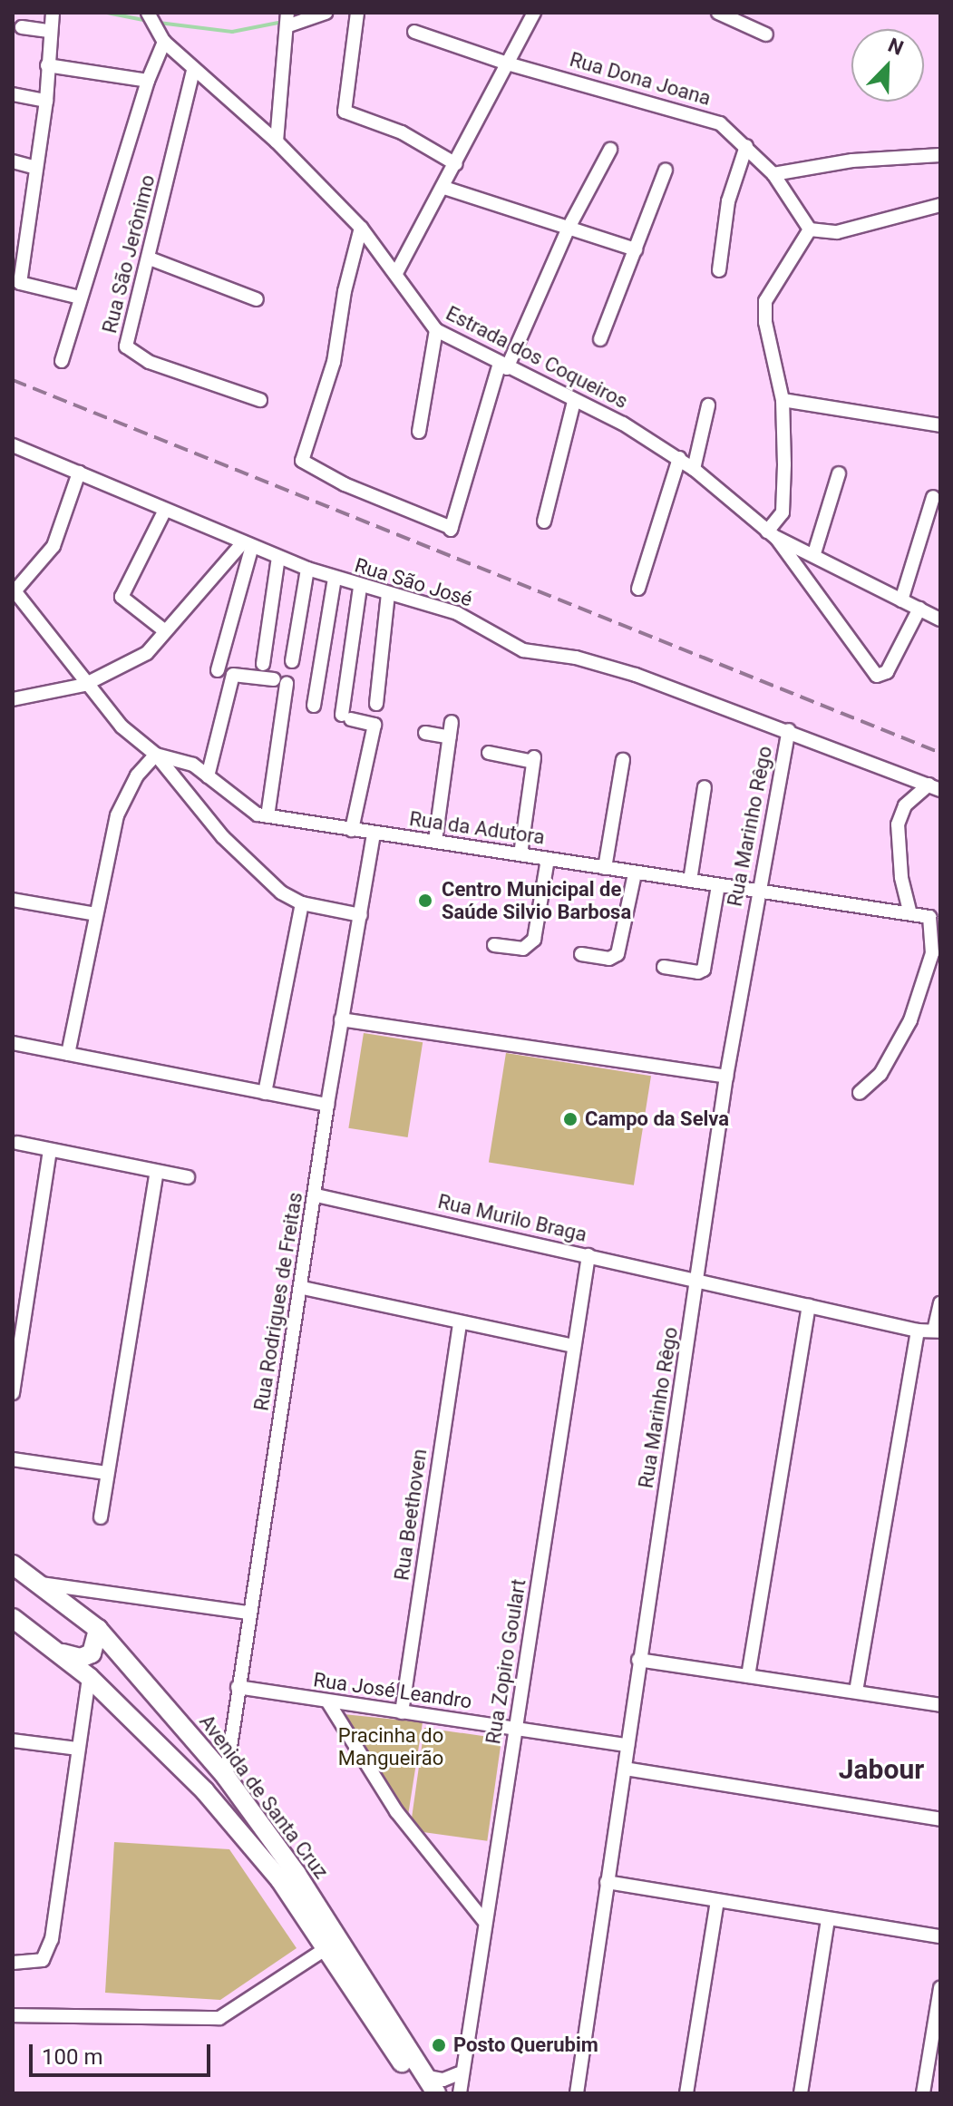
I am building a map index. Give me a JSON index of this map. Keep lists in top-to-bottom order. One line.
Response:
{"streets":{"main road":["Avenida de Santa Cruz"],"street":["Rua Dona Joana","Rua São Jerônimo","Estrada dos Coqueiros","Rua São José","Rua Marinho Rêgo","Rua da Adutora","Rua Murilo Braga","Rua Rodrigues de Freitas","Rua Beethoven","Rua Zopiro Goulart","Rua José Leandro"]},"crossings":[["Rua São Jerônimo","Estrada dos Coqueiros"],["Rua São José","Rua Marinho Rêgo"],["Rua Marinho Rêgo","Rua da Adutora"],["Rua Marinho Rêgo","Rua Murilo Braga"],["Rua Marinho Rêgo","Rua José Leandro"],["Rua da Adutora","Rua Rodrigues de Freitas"],["Rua Murilo Braga","Rua Rodrigues de Freitas"],["Rua Murilo Braga","Rua Zopiro Goulart"],["Rua Rodrigues de Freitas","Rua José Leandro"],["Rua Rodrigues de Freitas","Avenida de Santa Cruz"],["Rua Beethoven","Rua José Leandro"],["Rua Zopiro Goulart","Rua José Leandro"]],"districts":["Jabour"],"parks":["Pracinha do Mangueirão"],"places":["Centro Municipal de Saúde Silvio Barbosa","Campo da Selva","Posto Querubim"],"scale_bar":"100 m","north":"top right"}
